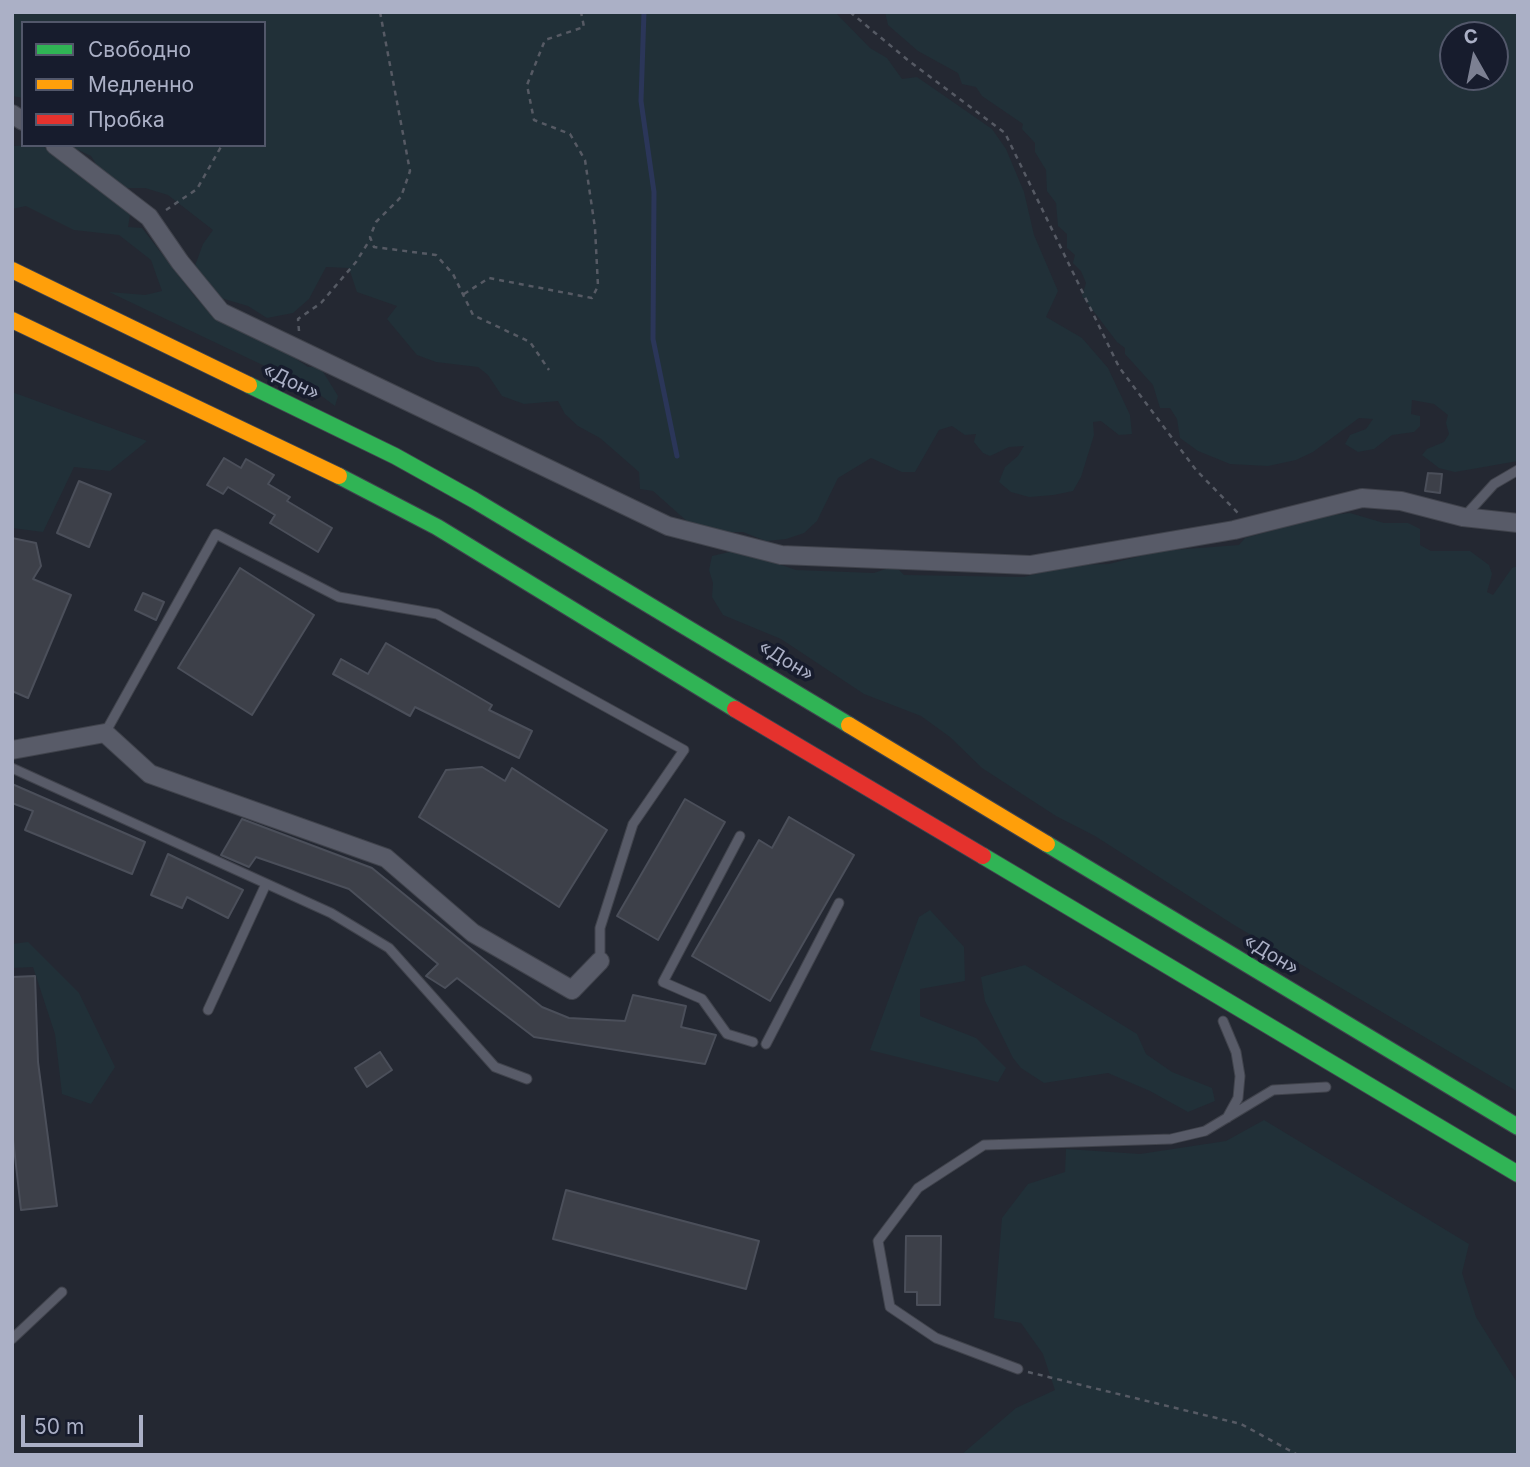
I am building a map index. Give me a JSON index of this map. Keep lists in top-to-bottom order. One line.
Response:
{"streets":{"highway":["«Дон»"]},"legend":["Свободно","Медленно","Пробка"],"scale_bar":"50 m","north":"top"}
